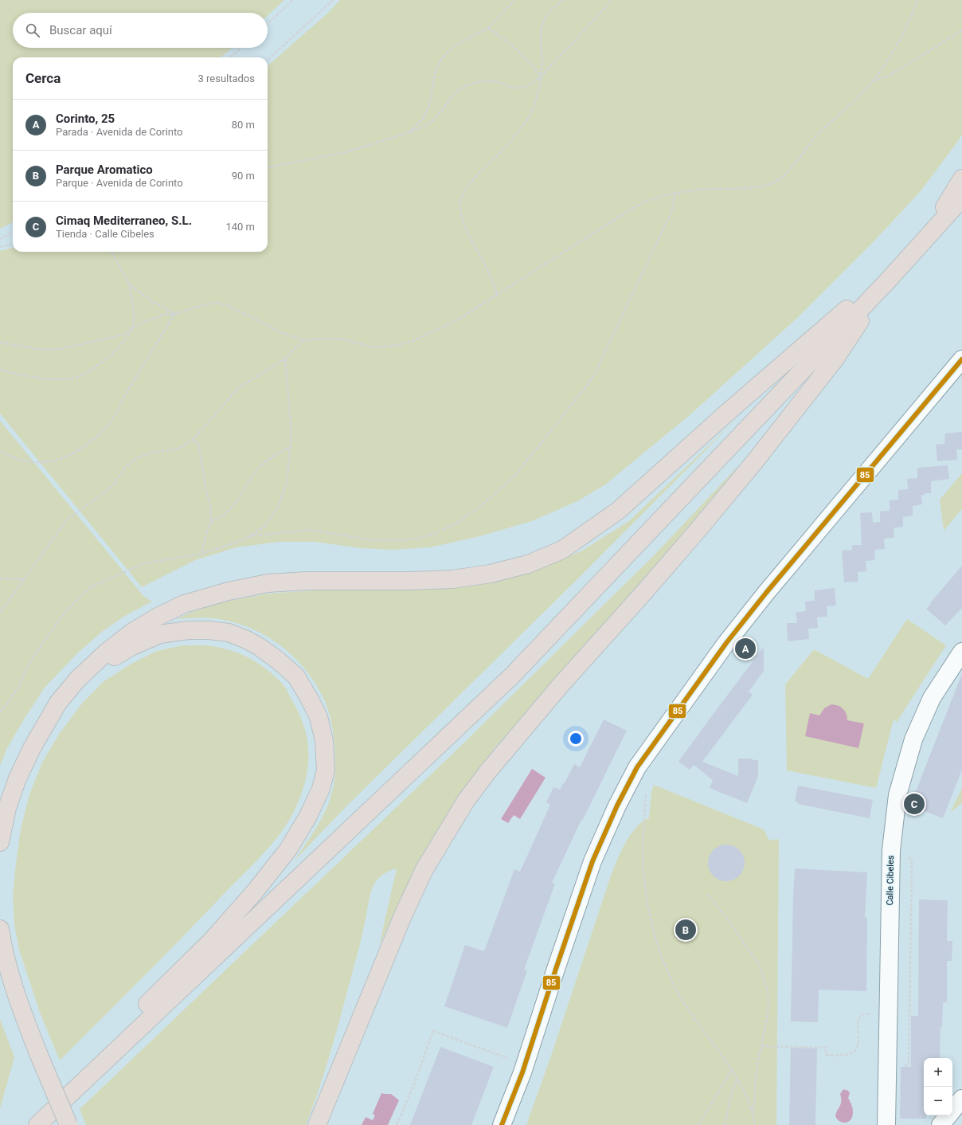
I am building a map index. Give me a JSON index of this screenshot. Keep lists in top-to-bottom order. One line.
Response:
{"streets":{"street":["Calle Cibeles"]},"lines":["transit line 85"],"page":{"search":"Buscar aquí","heading":["Cerca","3 resultados"],"list":[{"mark":"A","name":"Corinto, 25","note":"Parada · Avenida de Corinto","value":"80 m"},{"mark":"B","name":"Parque Aromatico","note":"Parque · Avenida de Corinto","value":"90 m"},{"mark":"C","name":"Cimaq Mediterraneo, S.L.","note":"Tienda · Calle Cibeles","value":"140 m"}],"pins":["A","C","B"],"map_buttons":["+","−"]}}
